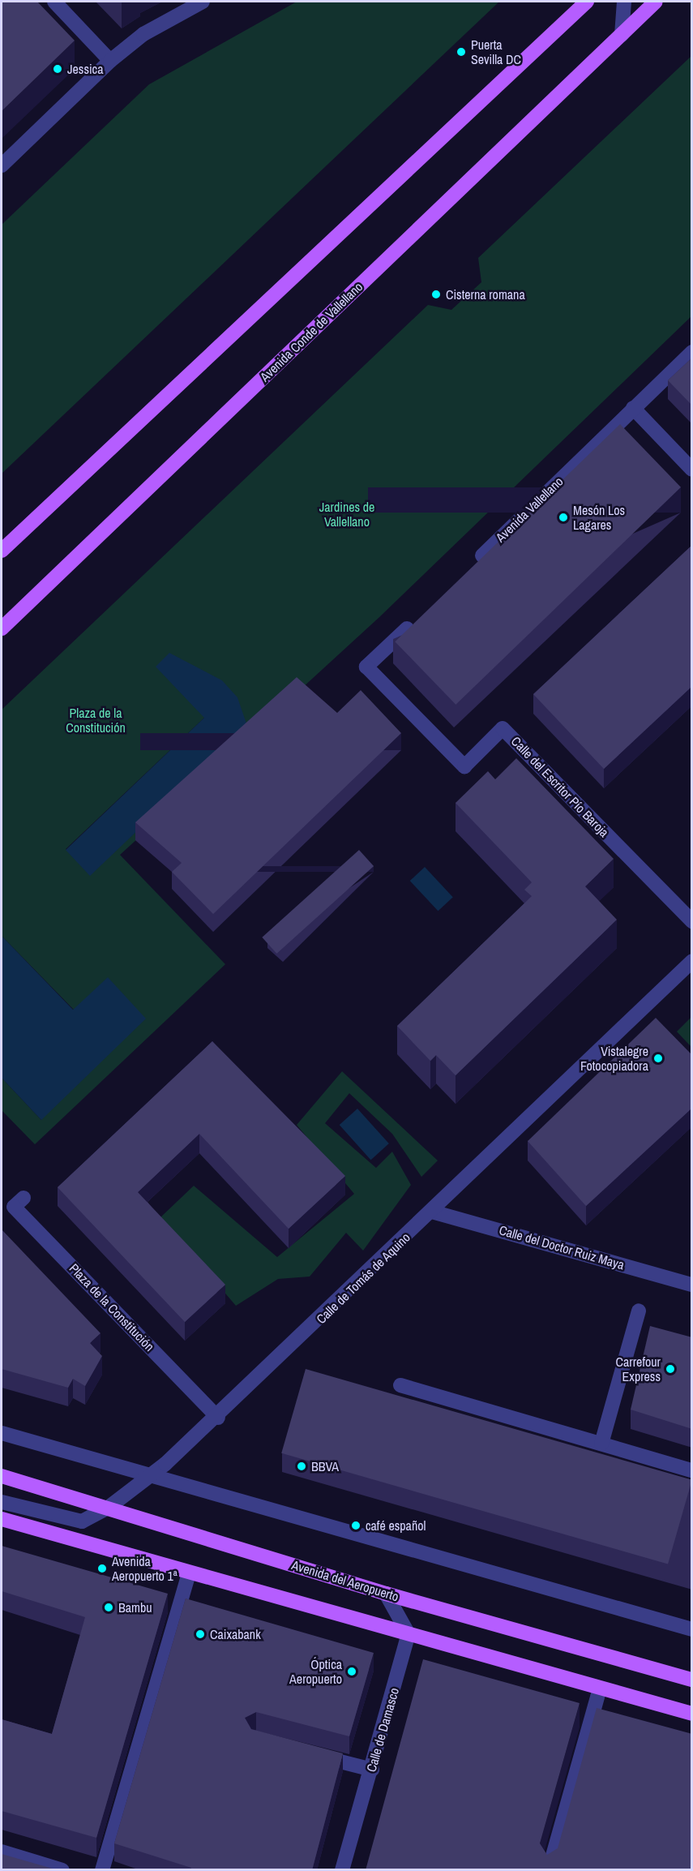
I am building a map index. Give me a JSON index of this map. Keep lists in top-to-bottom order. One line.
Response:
{"streets":{"main road":["Avenida Conde de Vallellano","Avenida del Aeropuerto"],"street":["Avenida Vallellano","Calle del Escritor Pío Baroja","Calle del Doctor Ruiz Maya","Calle de Tomás de Aquino","Plaza de la Constitución","Calle de Damasco"]},"crossings":[["Calle del Doctor Ruiz Maya","Calle de Tomás de Aquino"],["Calle de Tomás de Aquino","Plaza de la Constitución"],["Calle de Tomás de Aquino","Avenida del Aeropuerto"]],"parks":["Jardines de Vallellano","Plaza de la Constitución"],"places":["Puerta Sevilla DC","Jessica","Cisterna romana","Mesón Los Lagares","Vistalegre Fotocopiadora","Carrefour Express","BBVA","café español","Avenida Aeropuerto 1ª","Bambu","Caixabank","Óptica Aeropuerto"]}
